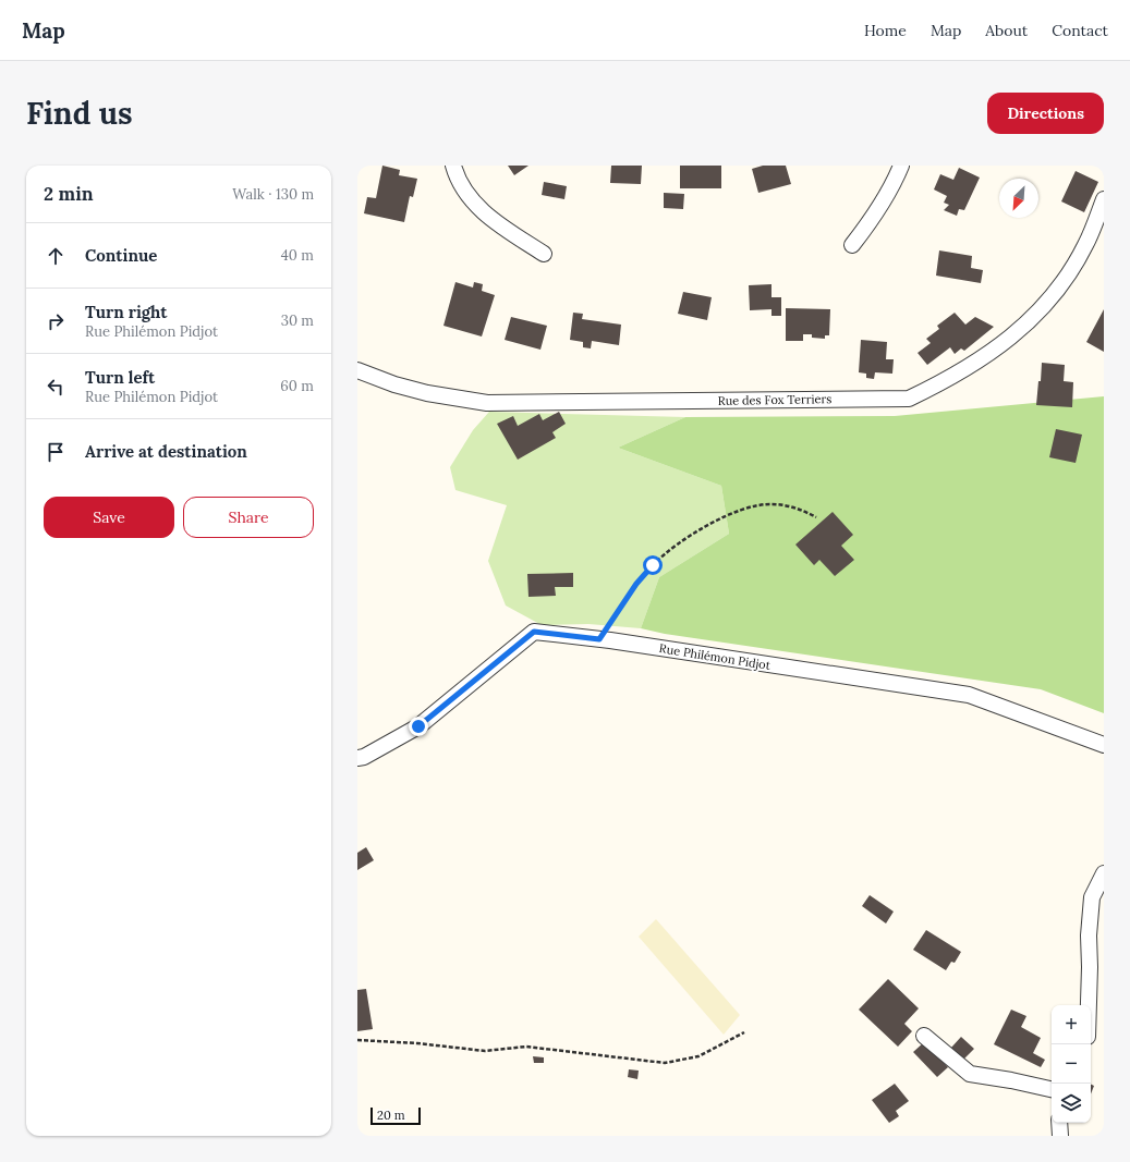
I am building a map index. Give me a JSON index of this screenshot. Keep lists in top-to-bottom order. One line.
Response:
{"streets":{"street":["Rue des Fox Terriers","Rue Philémon Pidjot"]},"scale_bar":"20 m","north":"bottom left","page":{"header":"Map","nav":["Home","Map","About","Contact"],"buttons":["Directions",["Save","Share"]],"title":"Find us","heading":["2 min","Walk · 130 m"],"list":[["Continue","40 m"],["Turn right","Rue Philémon Pidjot","30 m"],["Turn left","Rue Philémon Pidjot","60 m"],"Arrive at destination"],"map_buttons":["+","−"],"scale":"20 m"}}
